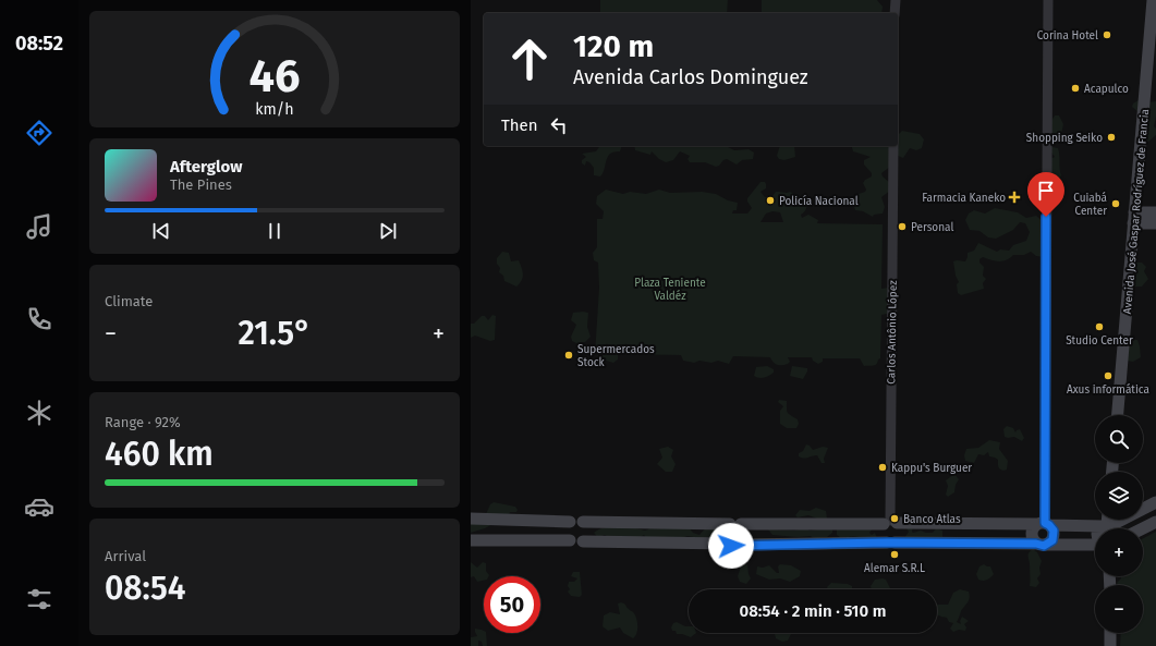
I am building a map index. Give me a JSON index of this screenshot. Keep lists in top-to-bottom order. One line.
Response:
{"streets":{"main road":["Avenida José Gaspar Rodríguez de Francia"],"street":["Carlos Antônio López"]},"parks":["Plaza Teniente Valdéz"],"places":{"other":["Corina Hotel","Acapulco","Shopping Seiko","Policía Nacional","Cuiabá Center","Personal","Studio Center","Supermercados Stock","Axus informática","Kappu's Burguer","Banco Atlas","Alemar S.R.L"],"health":["Farmacia Kaneko"]},"page":{"tabs":"08:52","turn":["120 m","Avenida Carlos Dominguez"],"then":"Then","song":["Afterglow","The Pines"],"tile":["Climate",["Range · 92%","460 km"],["Arrival","08:54"]],"heat":["−","21.5°","+"],"map_buttons":["+","−"],"limit":"50","trip":"08:54 · 2 min · 510 m","gauge":["46","km/h"]}}
